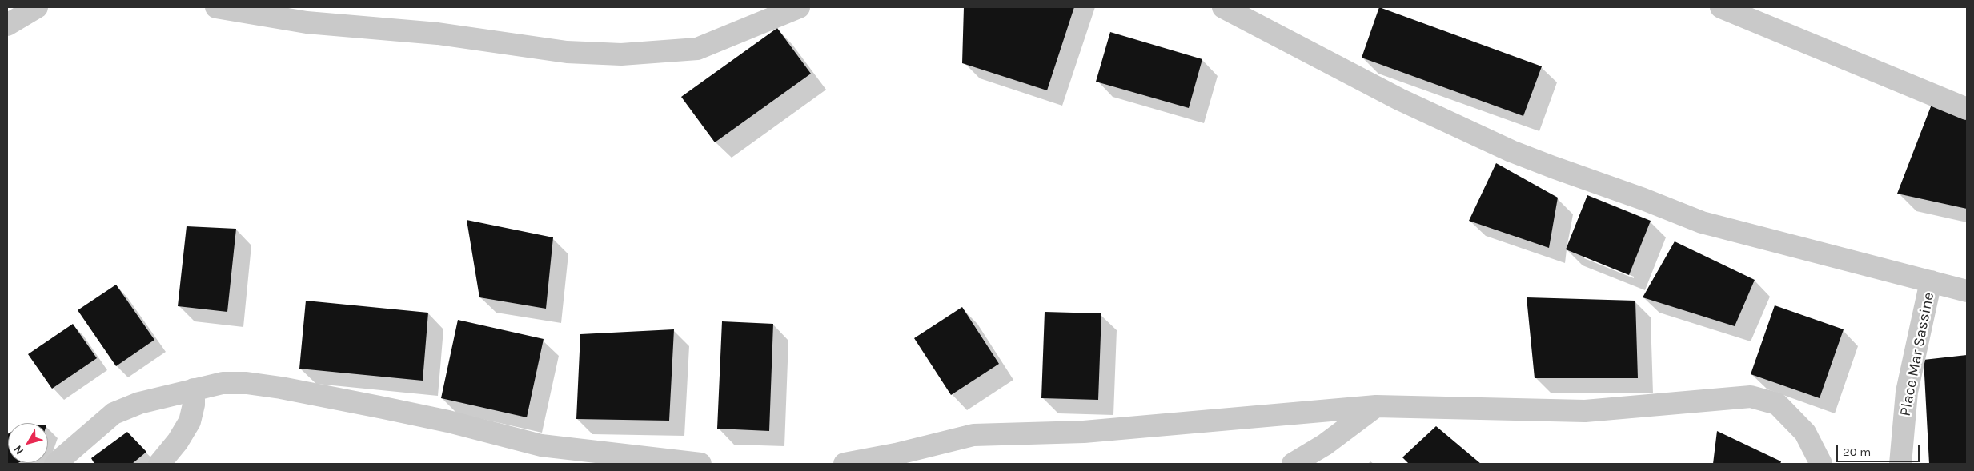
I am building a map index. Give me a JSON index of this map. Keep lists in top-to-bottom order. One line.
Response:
{"streets":{"street":["Place Mar Sassine"]},"scale_bar":"20 m","north":"bottom left"}
